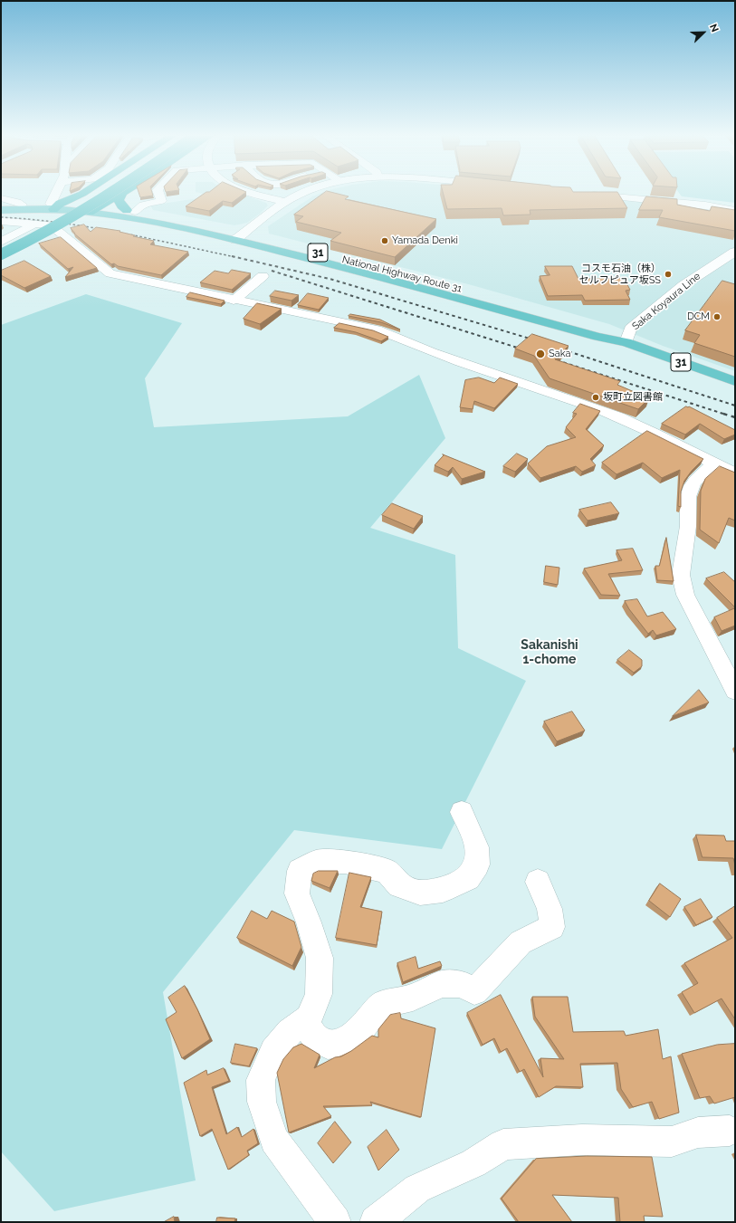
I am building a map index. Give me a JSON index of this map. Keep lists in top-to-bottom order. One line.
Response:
{"streets":{"highway":["31","National Highway Route 31"],"street":["Saka Koyaura Line"]},"crossings":[["National Highway Route 31","Saka Koyaura Line"]],"districts":["Sakanishi 1-chome"],"places":["Yamada Denki","コスモ石油（株） セルフピュア坂SS","DCM","Saka","坂町立図書館"],"north":"top right"}
